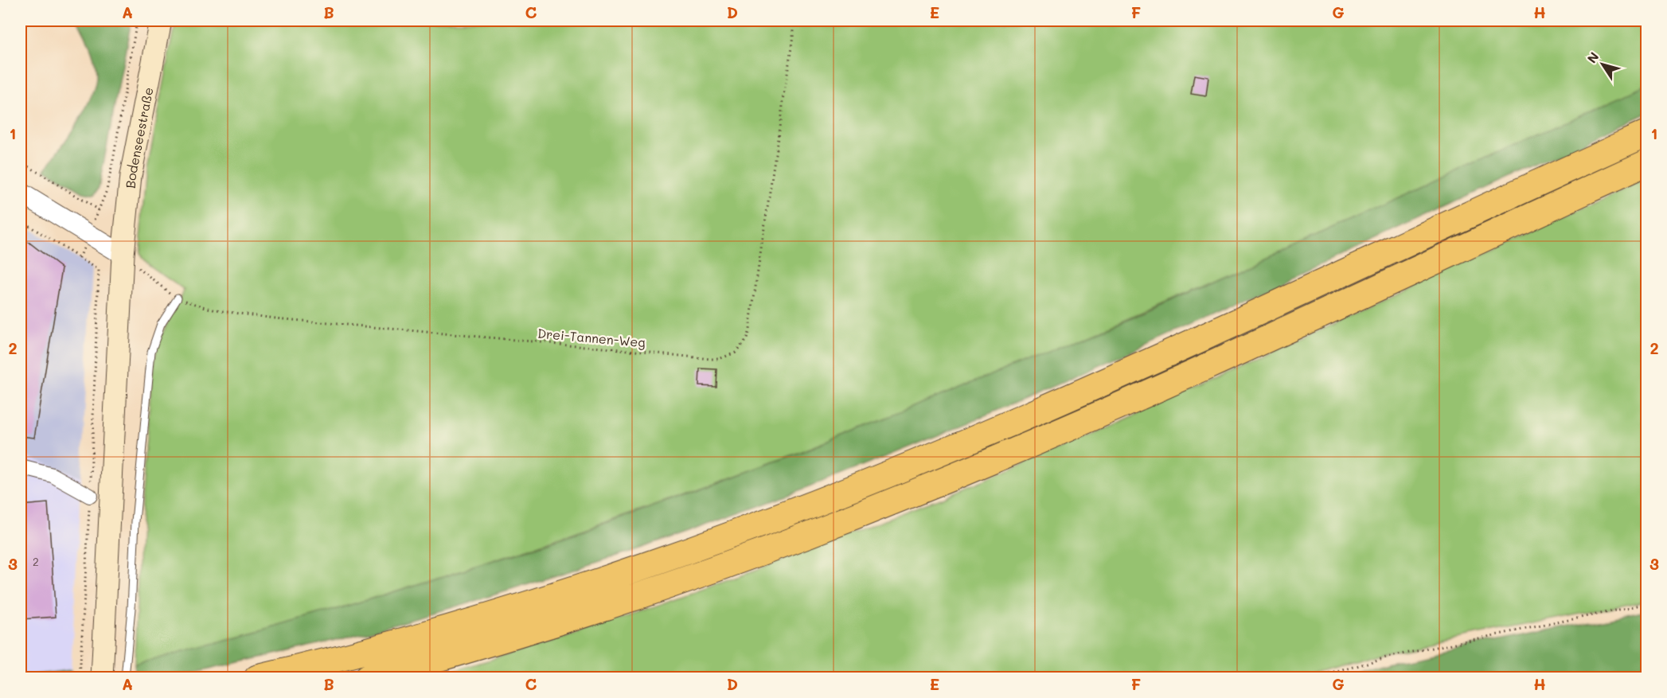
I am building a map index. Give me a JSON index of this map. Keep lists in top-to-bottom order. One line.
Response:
{"streets":{"main road":["Bodenseestraße"],"path":["Drei-Tannen-Weg"]},"crossings":[["Bodenseestraße","Drei-Tannen-Weg"]],"house_numbers":["2"],"north":"top left","grid":{"columns":["A","B","C","D","E","F","G","H"],"rows":["1","2","3"]}}
